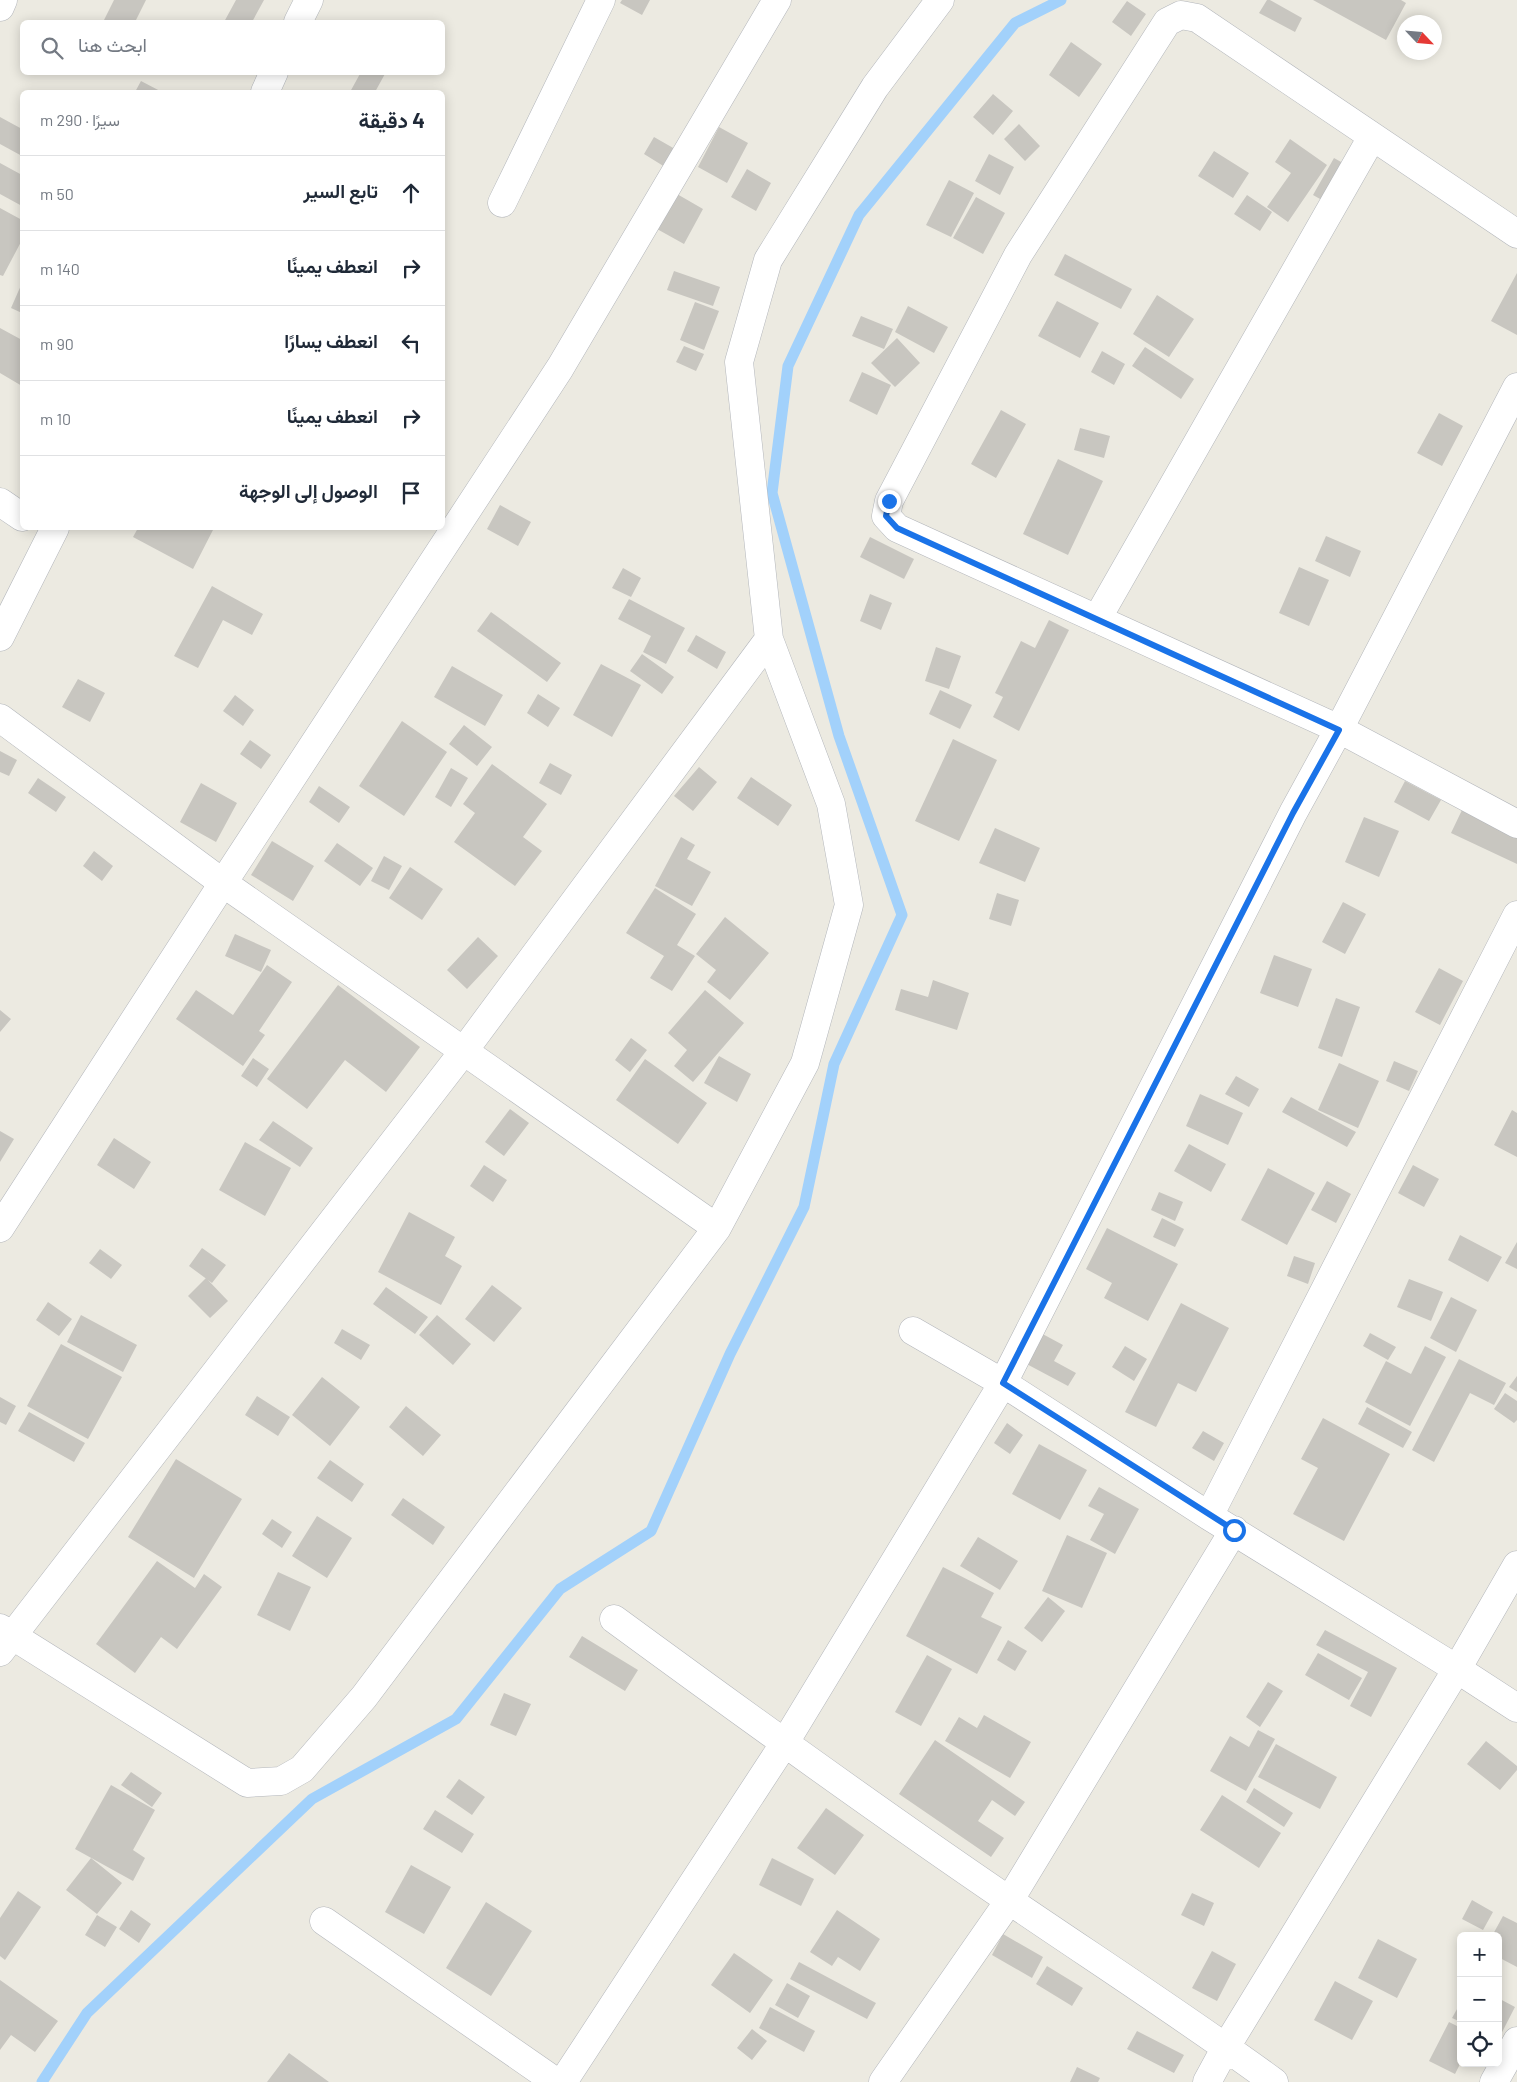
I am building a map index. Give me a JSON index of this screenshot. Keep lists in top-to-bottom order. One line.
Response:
{"north":"bottom right","page":{"search":"ابحث هنا","heading":["4 دقيقة","سيرًا · 290 m"],"list":[["تابع السير","50 m"],["انعطف يمينًا","140 m"],["انعطف يسارًا","90 m"],["انعطف يمينًا","10 m"],"الوصول إلى الوجهة"],"map_buttons":["+","−"]}}
